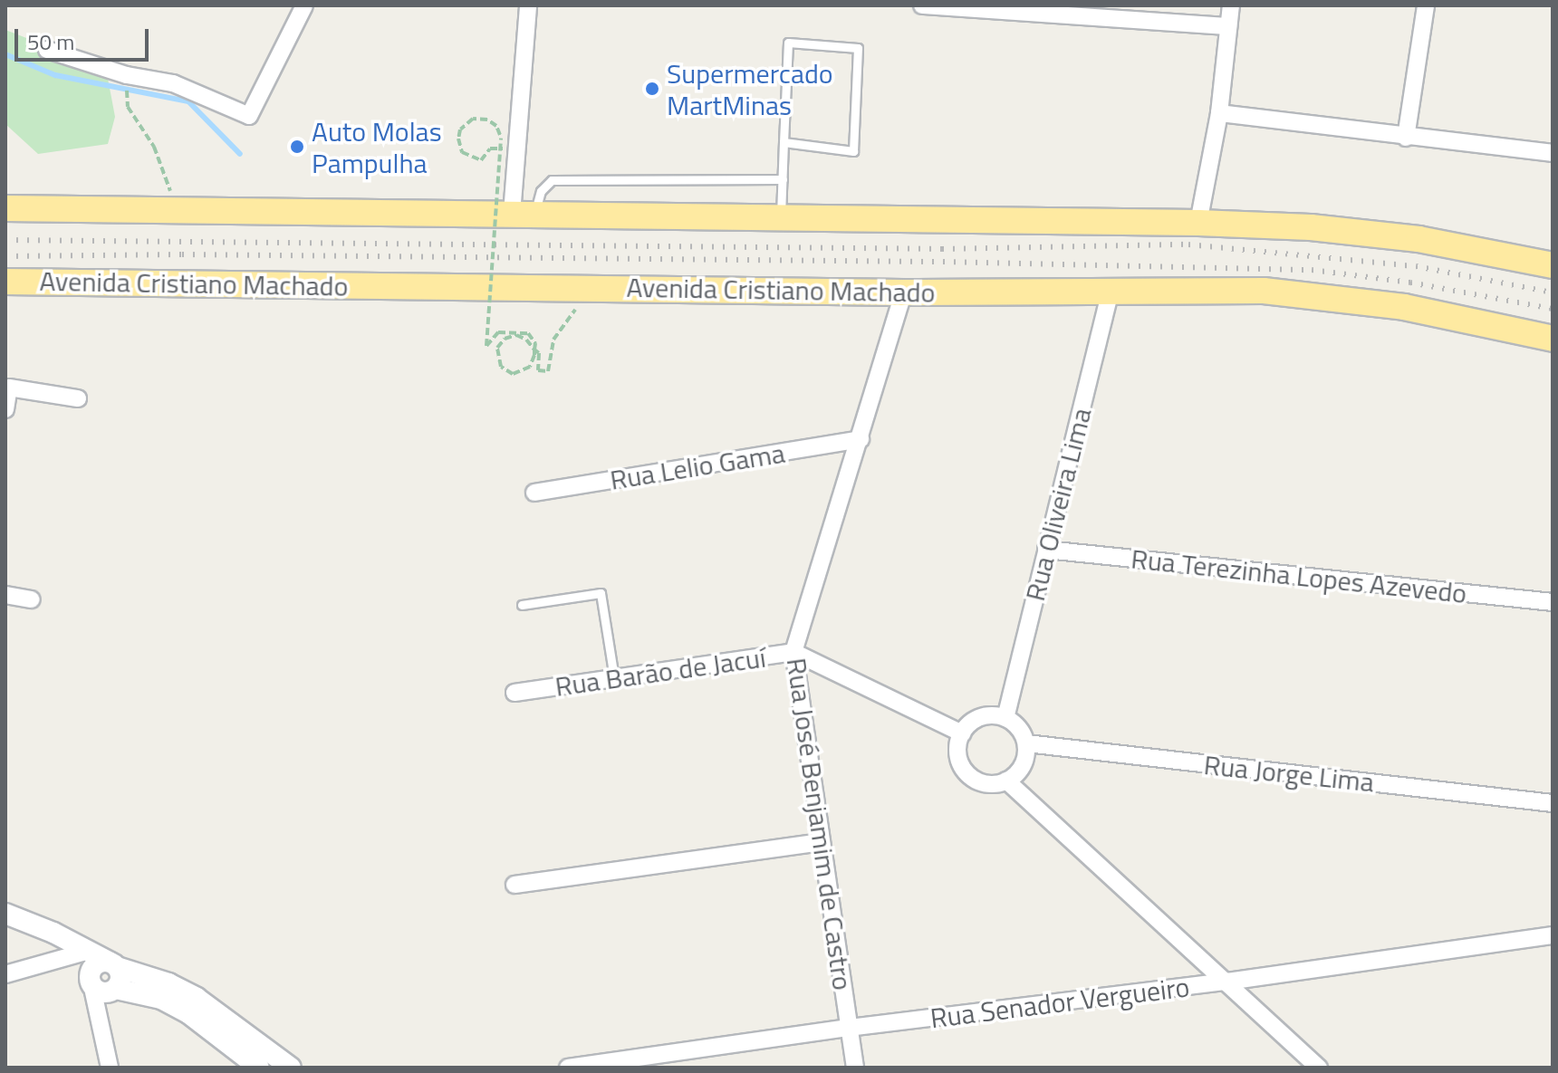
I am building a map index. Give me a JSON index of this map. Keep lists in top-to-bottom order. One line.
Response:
{"streets":{"highway":["Avenida Cristiano Machado"],"street":["Rua Lelio Gama","Rua Oliveira Lima","Rua Terezinha Lopes Azevedo","Rua Barão de Jacuí","Rua Jorge Lima","Rua José Benjamim de Castro","Rua Senador Vergueiro"]},"crossings":[["Avenida Cristiano Machado","Rua Oliveira Lima"],["Avenida Cristiano Machado","Rua José Benjamim de Castro"],["Rua Lelio Gama","Rua José Benjamim de Castro"],["Rua Oliveira Lima","Rua Terezinha Lopes Azevedo"],["Rua Oliveira Lima","Rua Barão de Jacuí"],["Rua Oliveira Lima","Rua Jorge Lima"],["Rua Barão de Jacuí","Rua Jorge Lima"],["Rua Barão de Jacuí","Rua José Benjamim de Castro"],["Rua José Benjamim de Castro","Rua Senador Vergueiro"]],"places":["Supermercado MartMinas","Auto Molas Pampulha"],"scale_bar":"50 m"}
